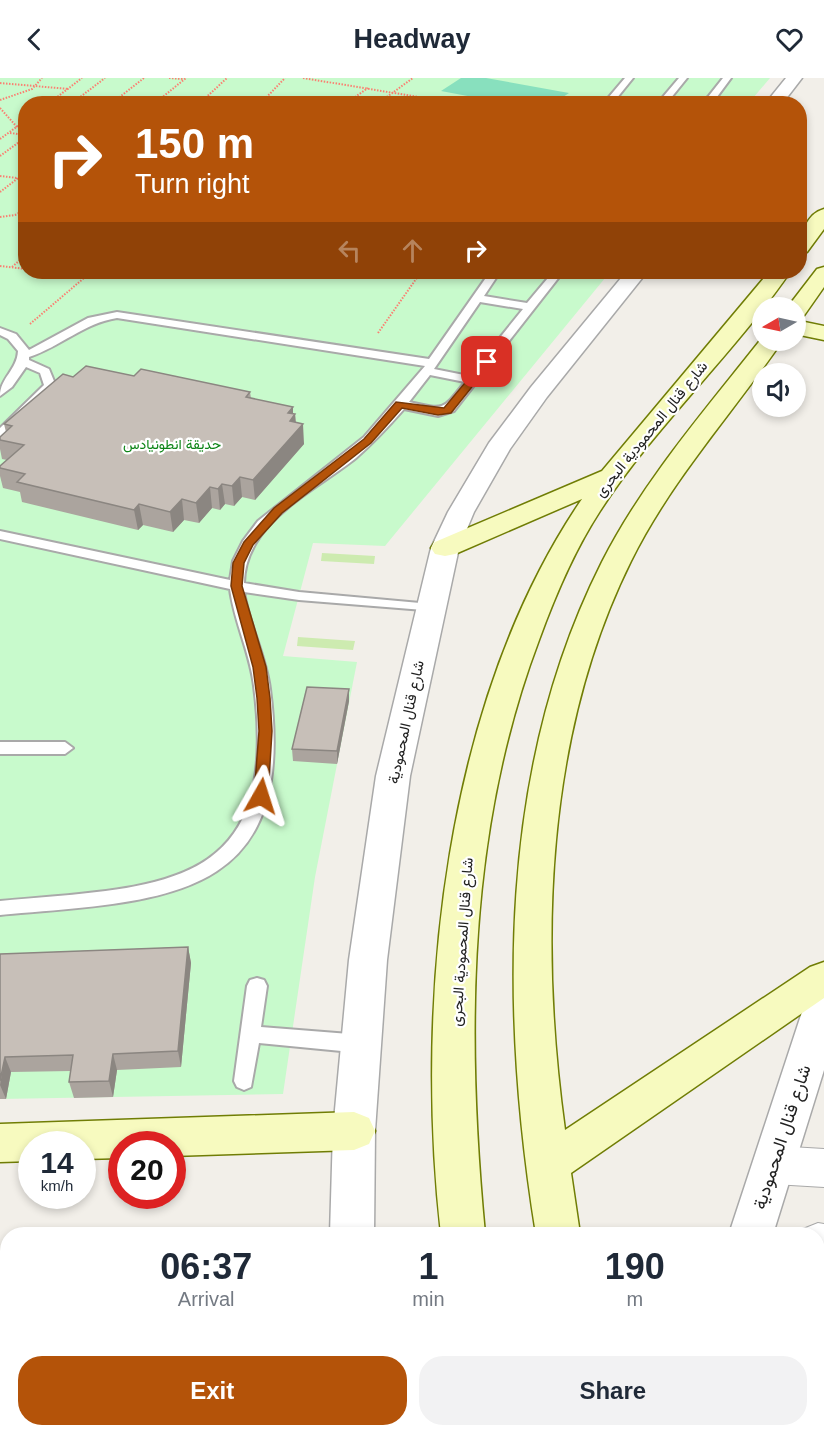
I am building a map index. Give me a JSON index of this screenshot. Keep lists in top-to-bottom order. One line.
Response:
{"streets":{"main road":["شارع قنال المحمودية البحرى"],"street":["شارع قنال المحمودية"]},"parks":["حديقة انطونيادس"],"north":"left","page":{"header":"Headway","turn":["150 m","Turn right"],"speed":"14 km/h","limit":"20","eta":["06:37","Arrival","1","min","190","m"],"buttons":["Exit","Share"]}}
